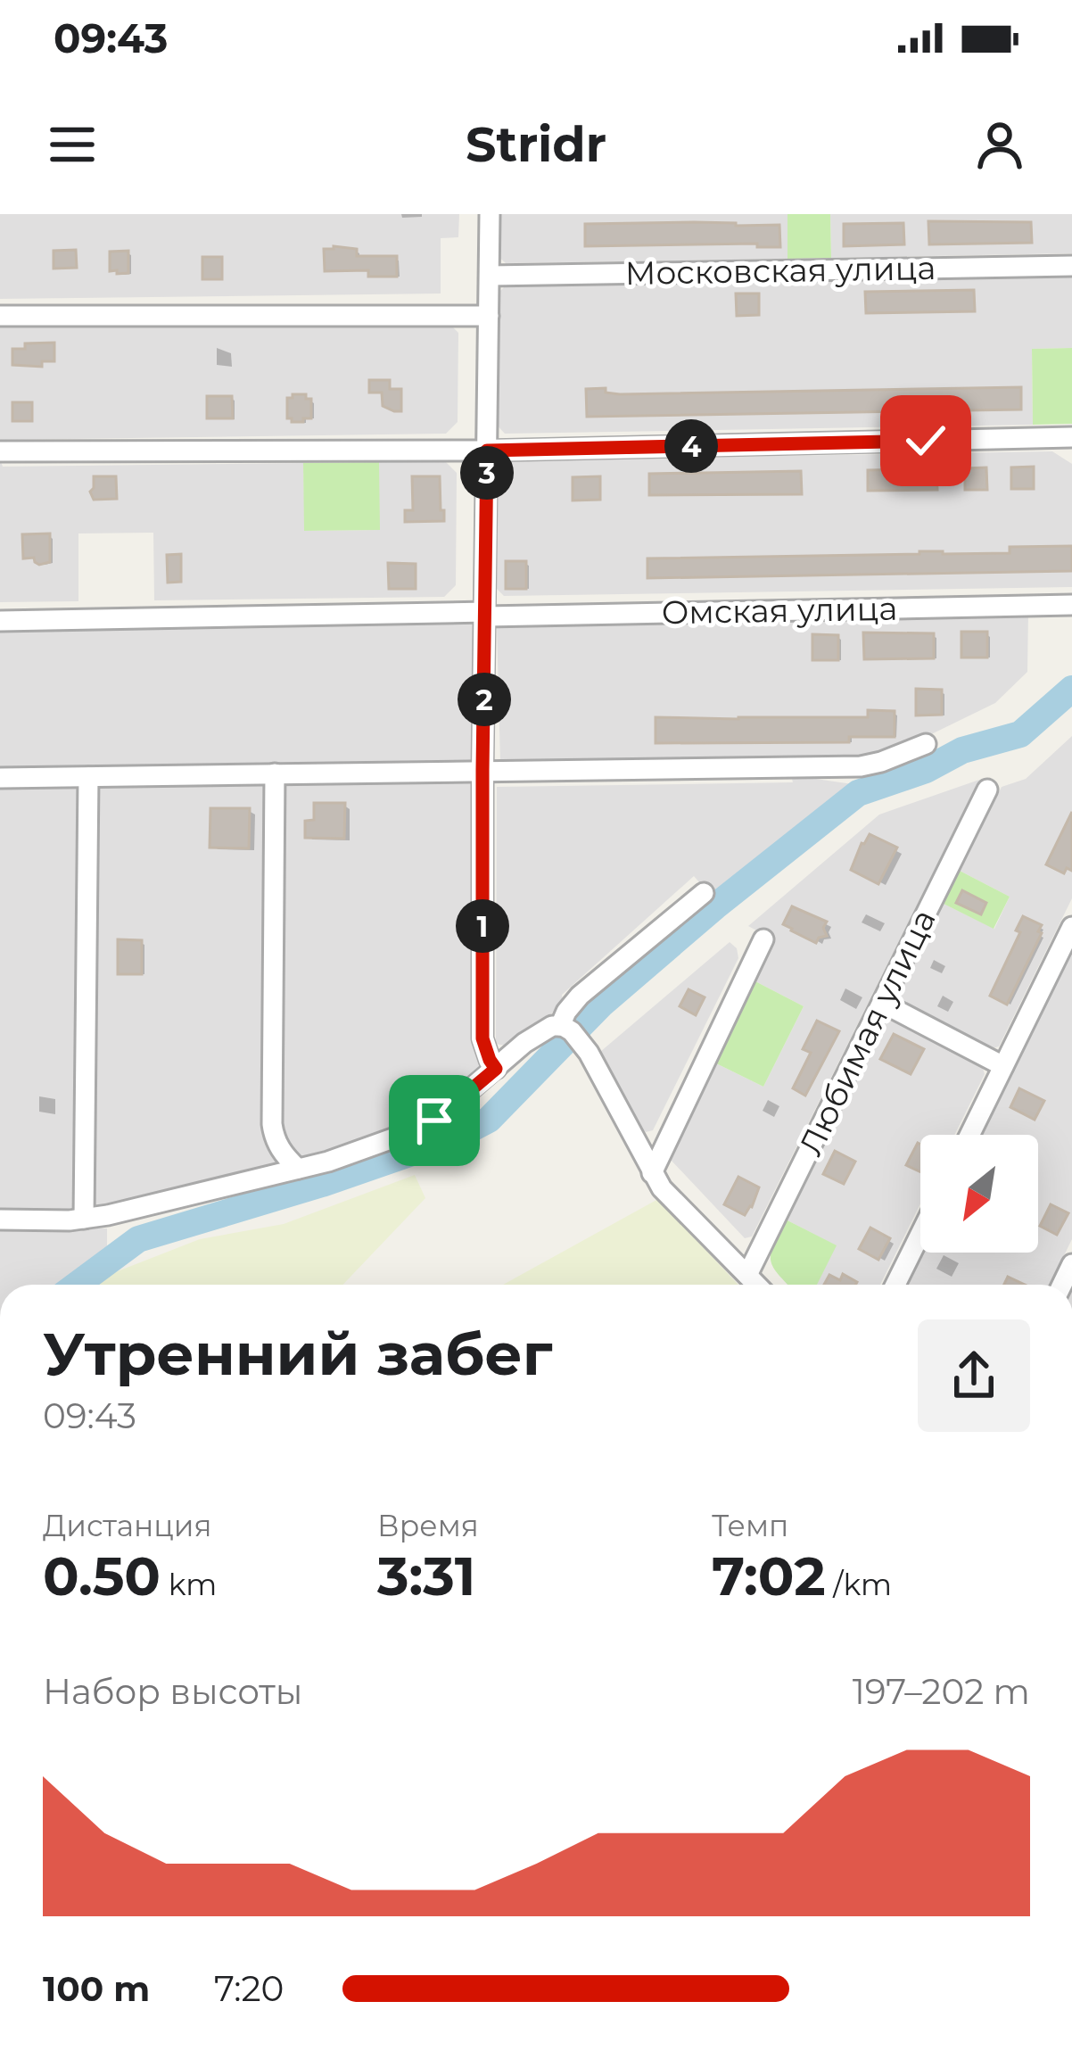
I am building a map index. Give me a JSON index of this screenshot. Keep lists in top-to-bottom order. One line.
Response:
{"streets":{"street":["Московская улица","Омская улица","Любимая улица"]},"north":"bottom left","page":{"status":"09:43","header":"Stridr","pins":["4","3","2","1"],"heading":["Утренний забег","09:43"],"stats":[["Дистанция","0.50 km"],["Время","3:31"],["Темп","7:02 /km"]],"chart":["Набор высоты","197–202 m"],"list":[{"name":"100 m","note":"7:20"}]}}
